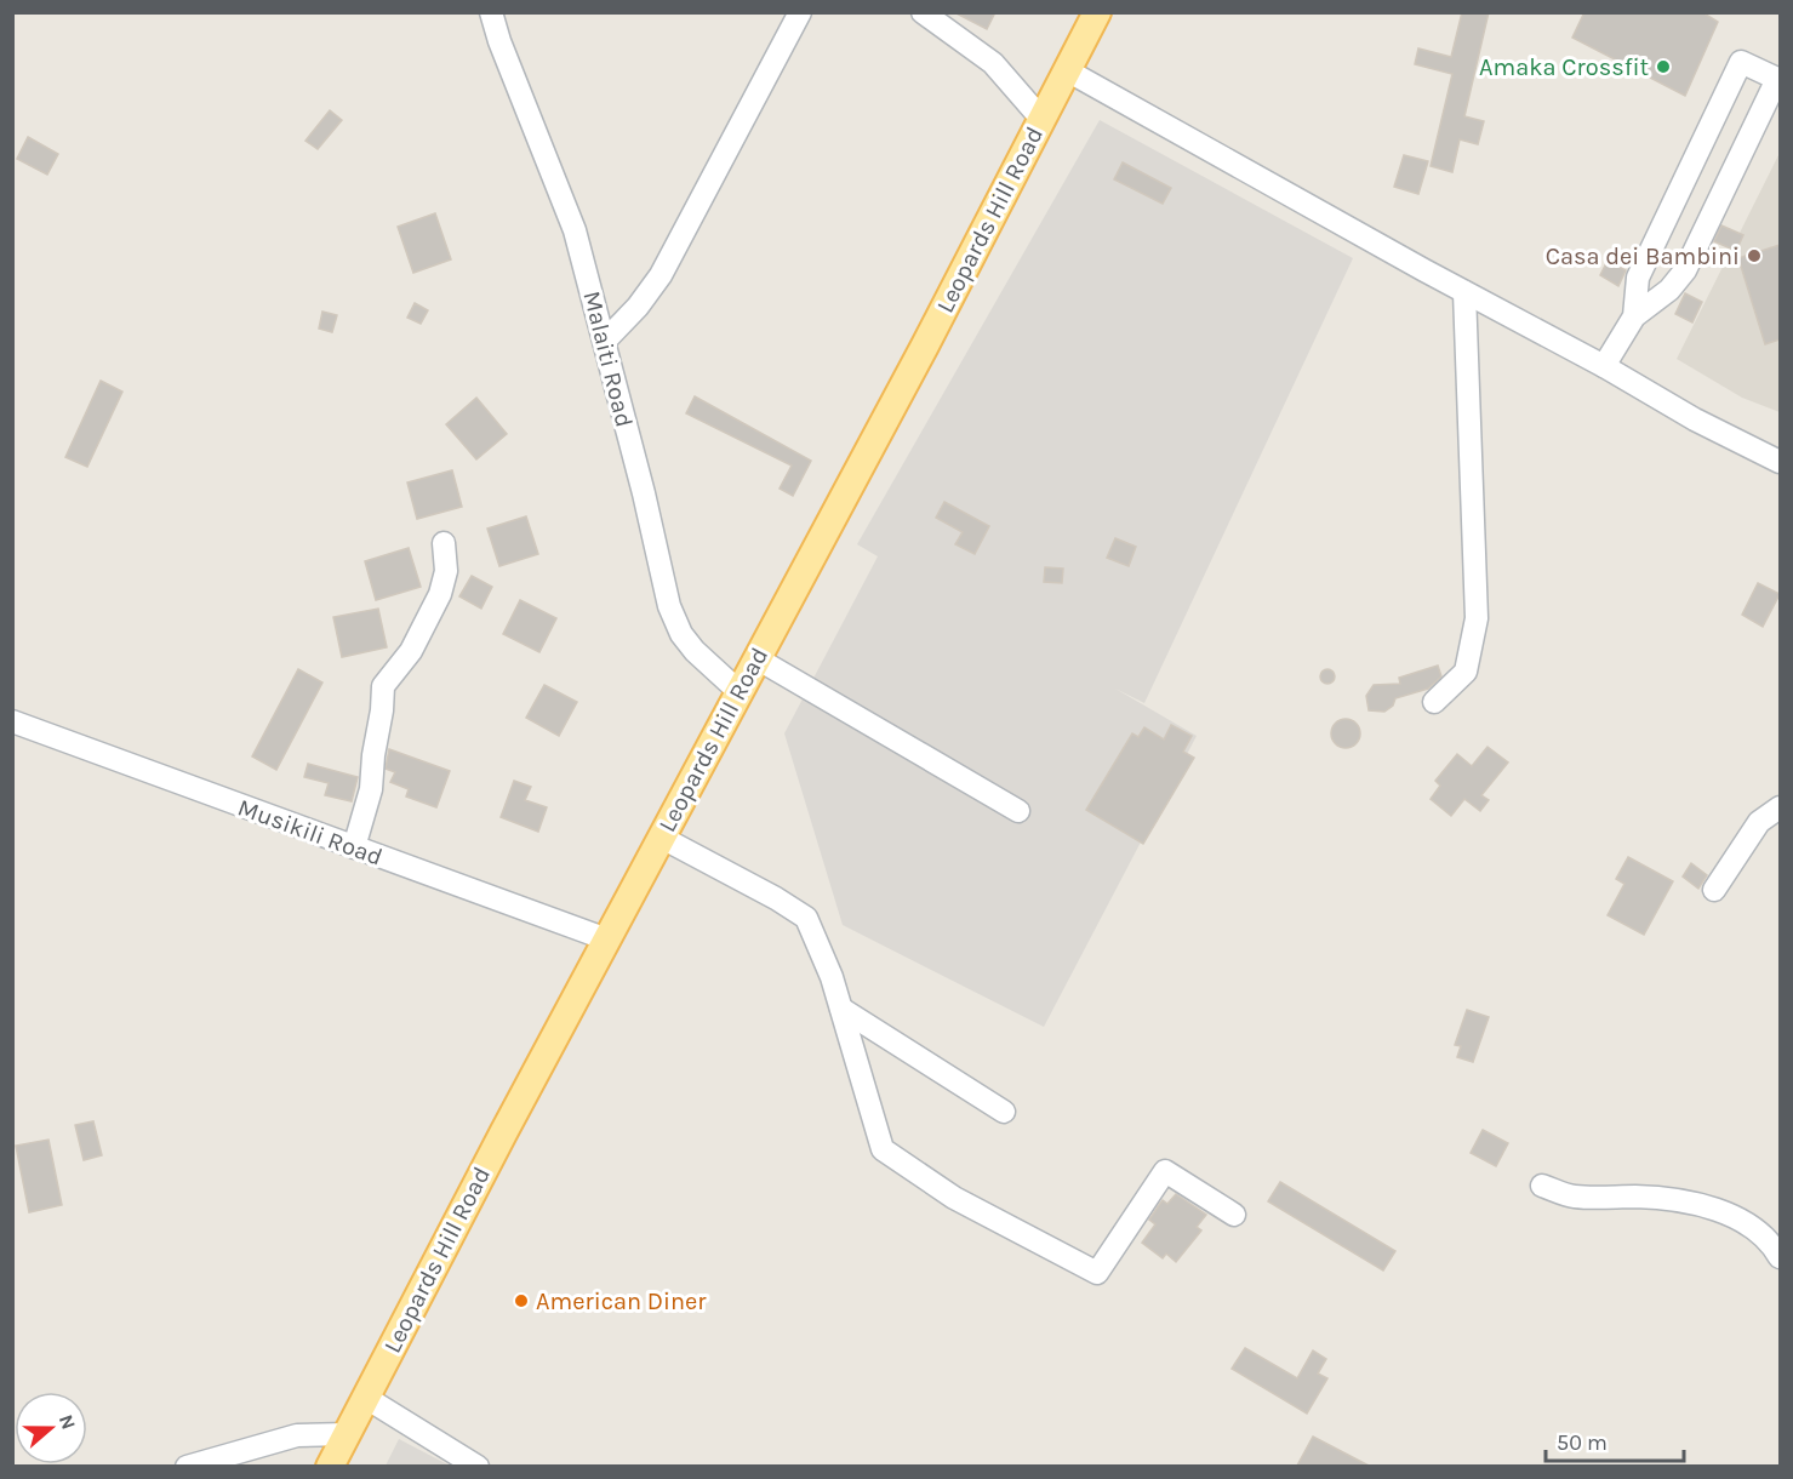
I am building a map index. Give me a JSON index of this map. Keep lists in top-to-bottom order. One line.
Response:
{"streets":{"main road":["Leopards Hill Road"],"street":["Malaiti Road","Musikili Road"]},"crossings":[["Leopards Hill Road","Malaiti Road"],["Leopards Hill Road","Musikili Road"]],"places":["Amaka Crossfit","Casa dei Bambini","American Diner"],"scale_bar":"50 m","north":"right"}
